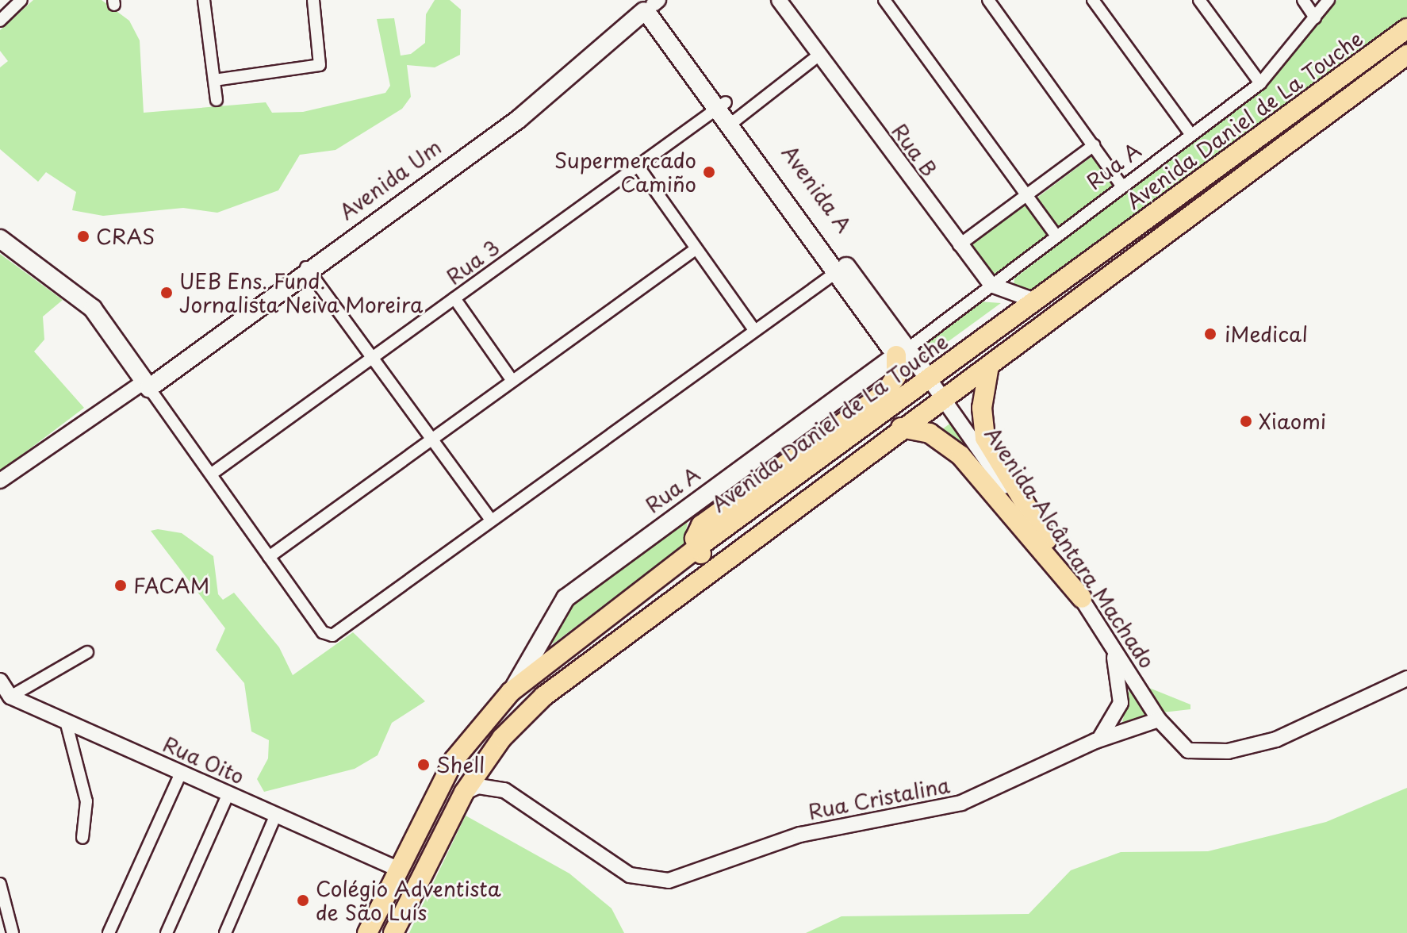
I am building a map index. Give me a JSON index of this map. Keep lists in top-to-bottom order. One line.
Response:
{"streets":{"main road":["Avenida Daniel de La Touche","Rua A","Avenida Um","Avenida A"],"street":["Rua B","Rua 3","Avenida Alcântara Machado","Rua Oito","Rua Cristalina"]},"crossings":[["Avenida Daniel de La Touche","Rua A"],["Avenida Daniel de La Touche","Avenida A"],["Avenida Daniel de La Touche","Avenida Alcântara Machado"],["Avenida Daniel de La Touche","Rua Oito"],["Avenida Daniel de La Touche","Rua Cristalina"],["Rua B","Rua A"],["Rua A","Avenida A"],["Avenida Um","Avenida A"],["Avenida A","Rua 3"],["Avenida A","Avenida Alcântara Machado"],["Avenida Alcântara Machado","Rua Cristalina"]],"places":["Supermercado Camiño","CRAS","UEB Ens. Fund. Jornalista Neiva Moreira","iMedical","Xiaomi","FACAM","Shell","Colégio Adventista de São Luís"]}
